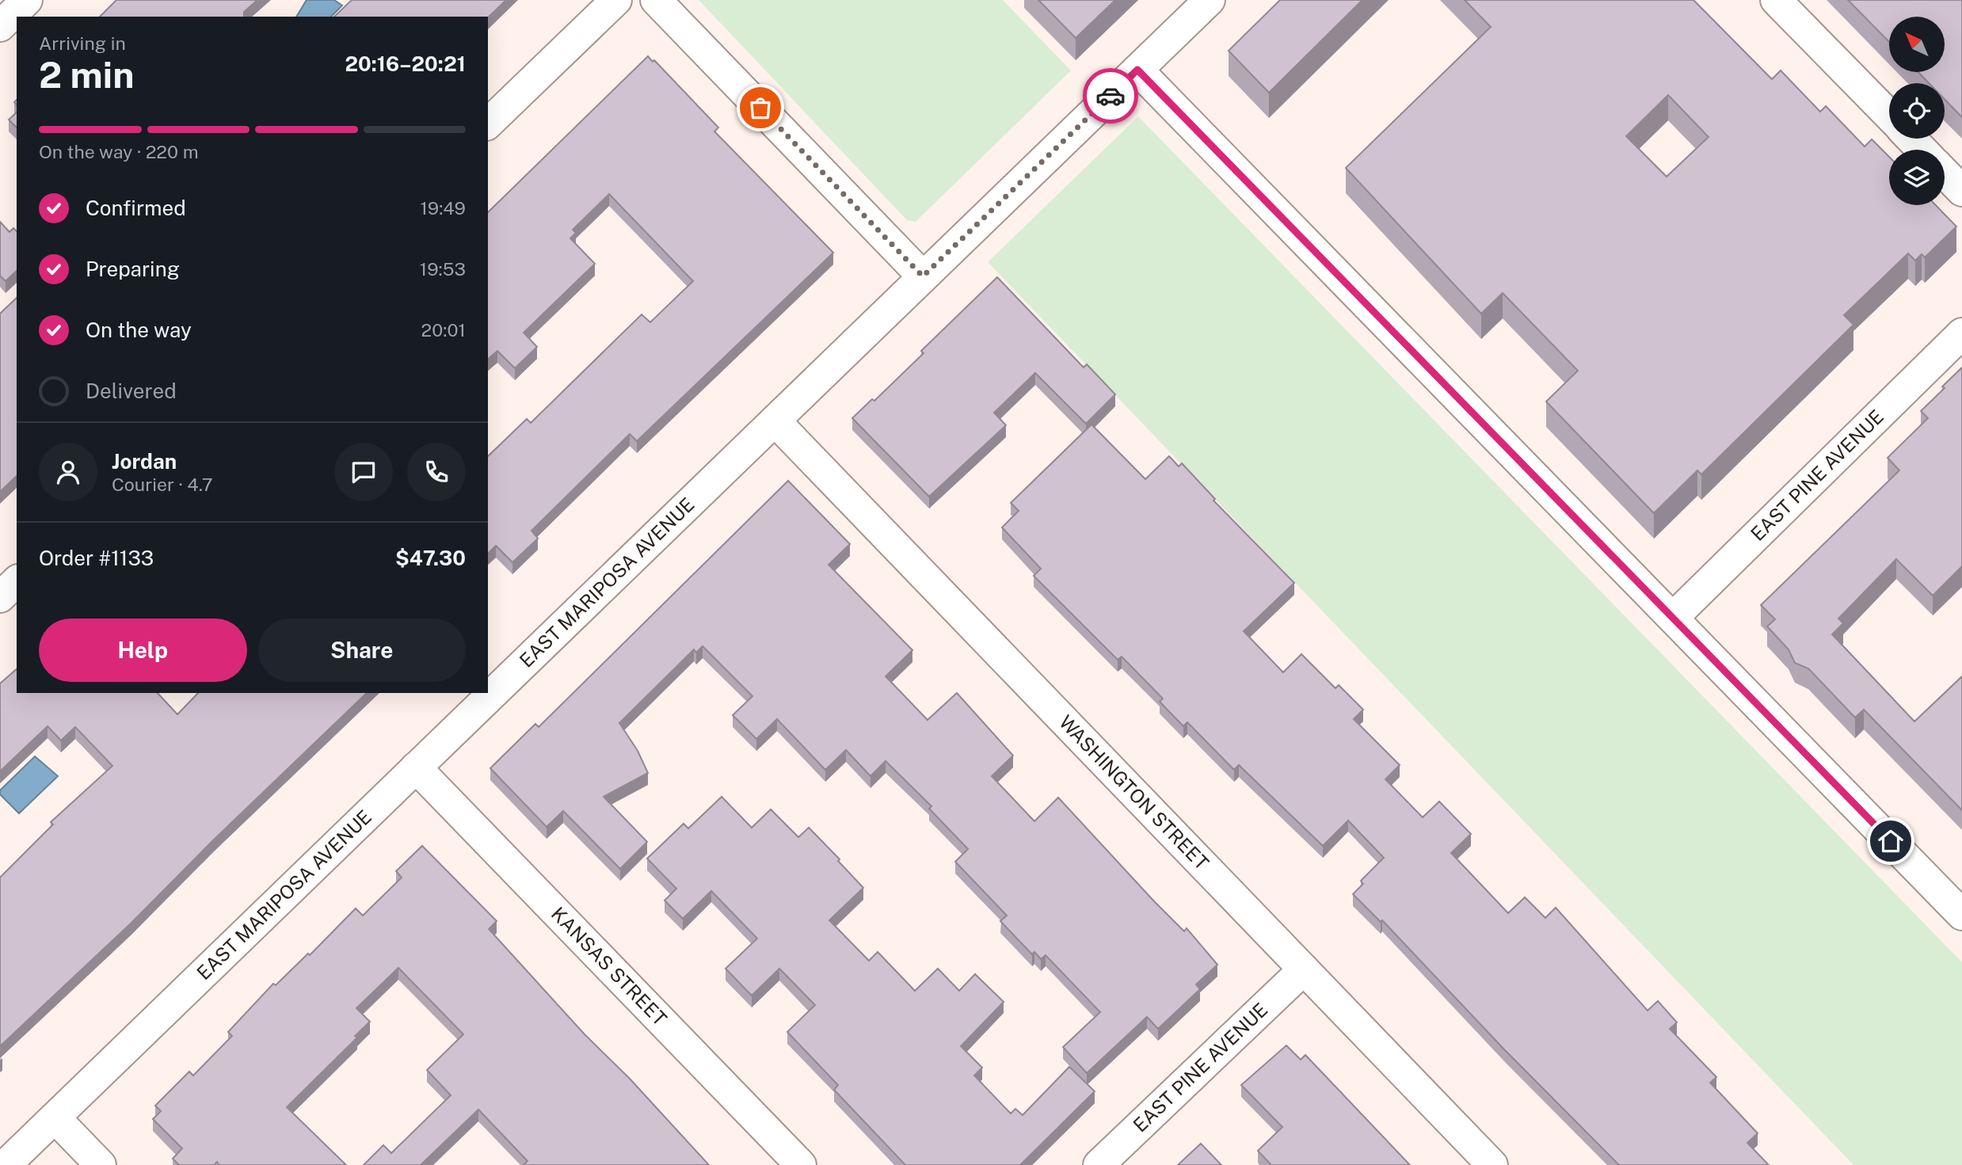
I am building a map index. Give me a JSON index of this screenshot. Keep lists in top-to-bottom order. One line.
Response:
{"streets":{"street":["EAST PINE AVENUE","EAST MARIPOSA AVENUE","WASHINGTON STREET","KANSAS STREET"]},"crossings":[["EAST PINE AVENUE","WASHINGTON STREET"],["EAST MARIPOSA AVENUE","WASHINGTON STREET"],["EAST MARIPOSA AVENUE","KANSAS STREET"]],"north":"top left","page":{"heading":["2 min","Arriving in","20:16–20:21"],"panel":["Jordan","Courier · 4.7","Order #1133","$47.30"],"bar":"On the way · 220 m","list":[["Confirmed","19:49"],["Preparing","19:53"],["On the way","20:01"],"Delivered"],"buttons":["Help","Share"]}}
